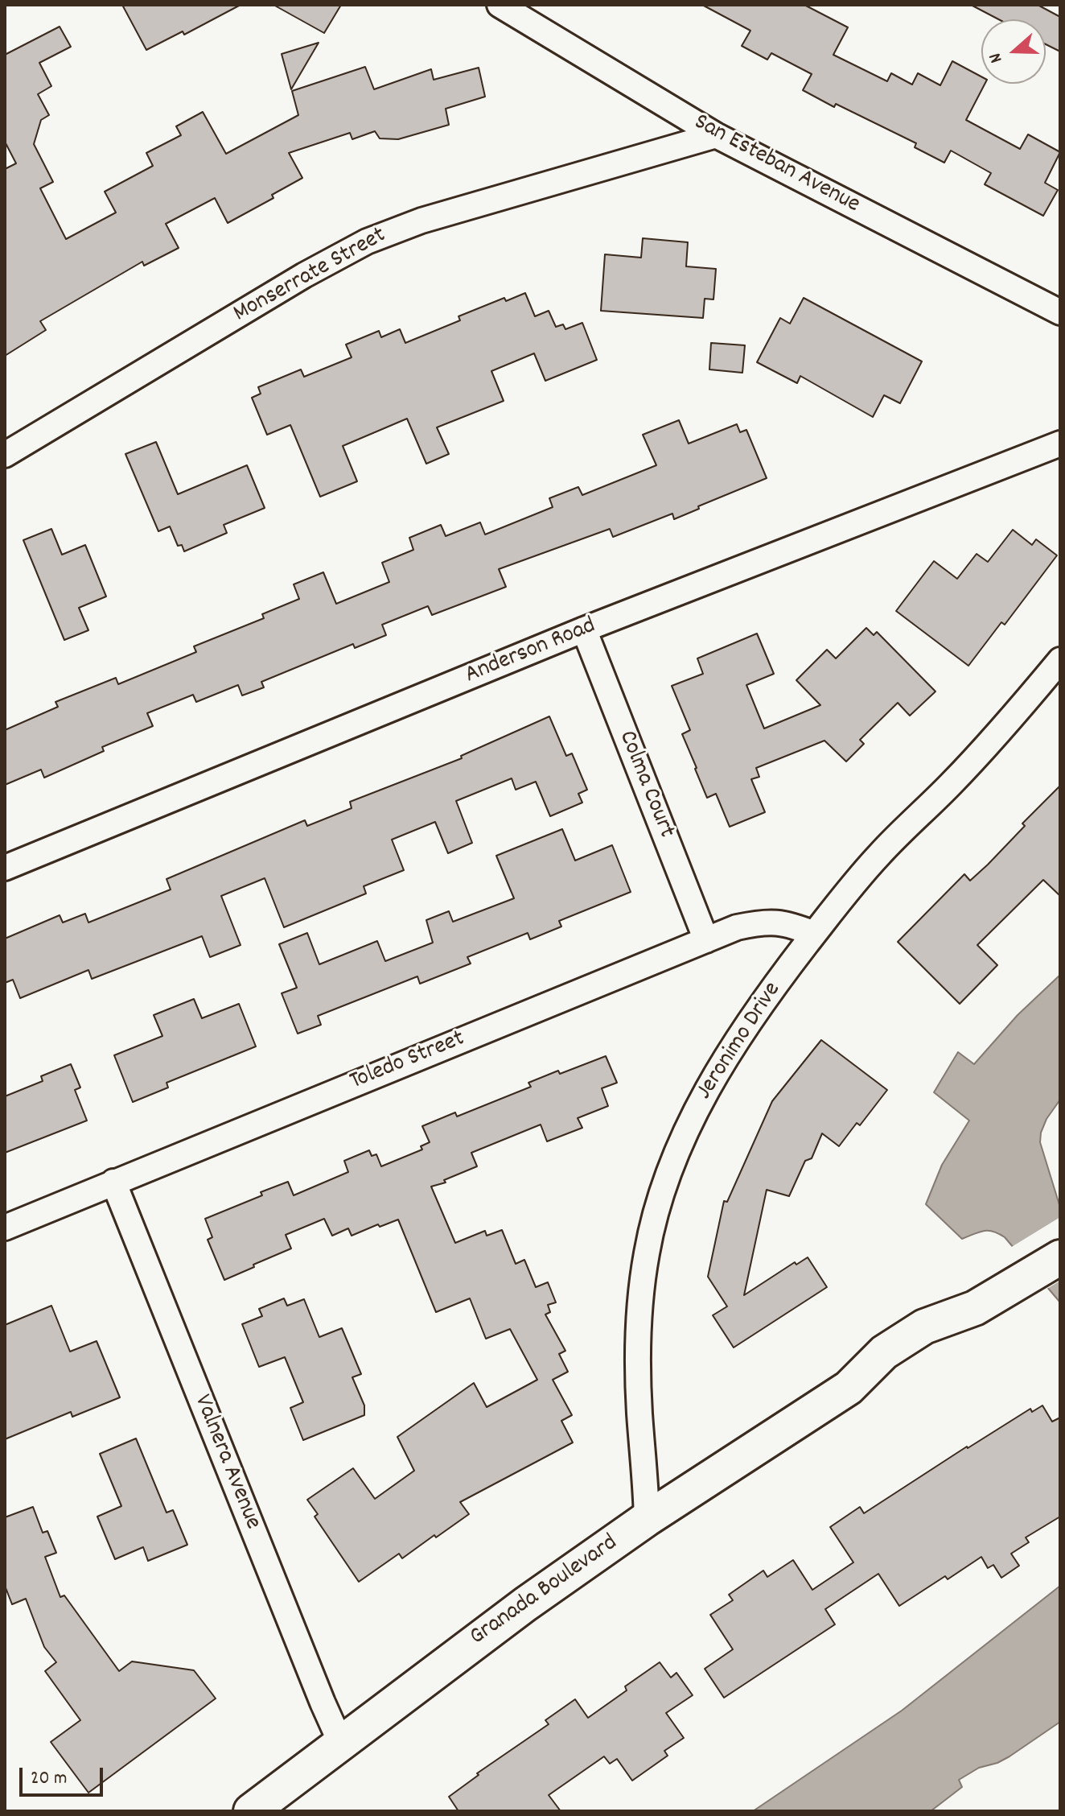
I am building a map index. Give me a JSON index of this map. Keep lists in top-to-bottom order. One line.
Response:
{"streets":{"street":["San Esteban Avenue","Monserrate Street","Anderson Road","Colma Court","Jeronimo Drive","Toledo Street","Valnera Avenue","Granada Boulevard"]},"crossings":[["San Esteban Avenue","Monserrate Street"],["Anderson Road","Colma Court"],["Colma Court","Toledo Street"],["Jeronimo Drive","Toledo Street"],["Jeronimo Drive","Granada Boulevard"],["Toledo Street","Valnera Avenue"],["Valnera Avenue","Granada Boulevard"]],"scale_bar":"20 m","north":"left"}
